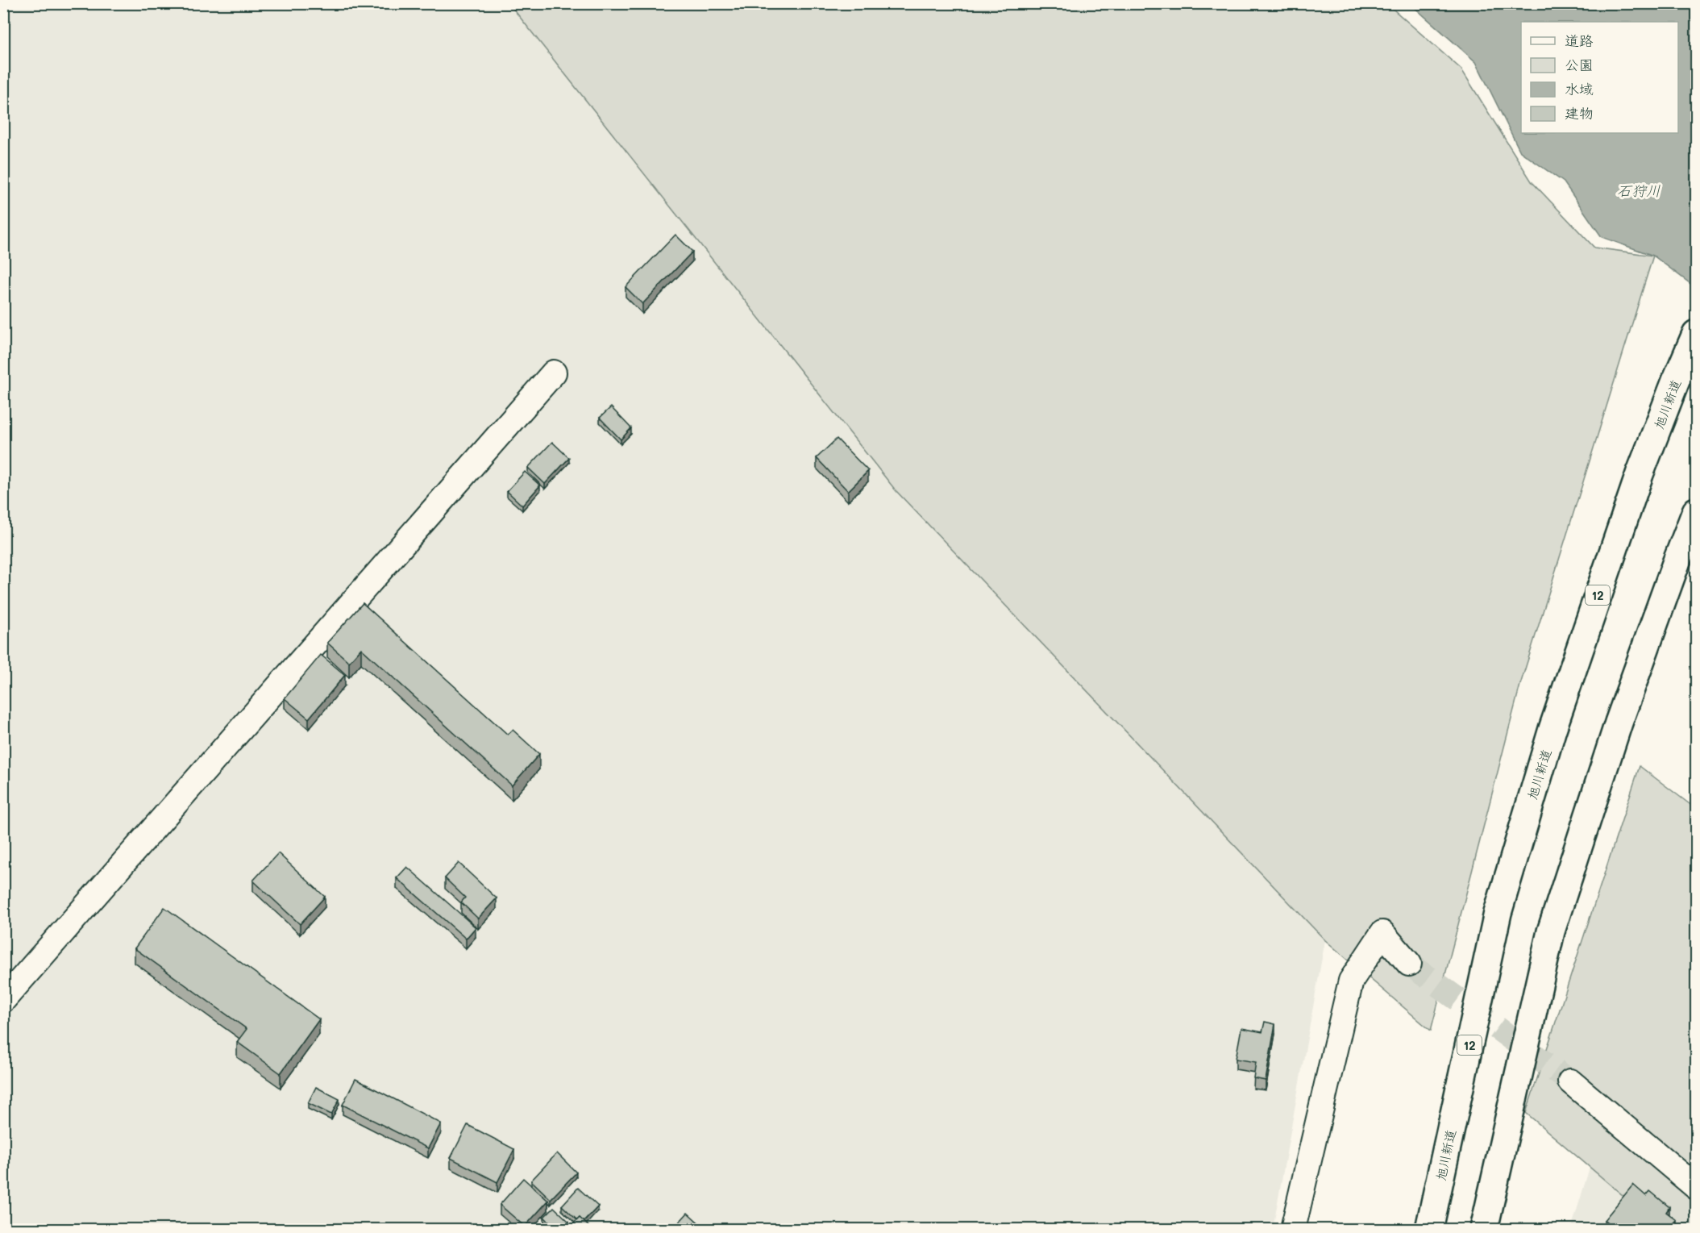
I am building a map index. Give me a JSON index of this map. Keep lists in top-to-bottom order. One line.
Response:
{"streets":{"highway":["旭川新道","12"]},"water":["石狩川"],"legend":["道路","公園","水域","建物"]}
